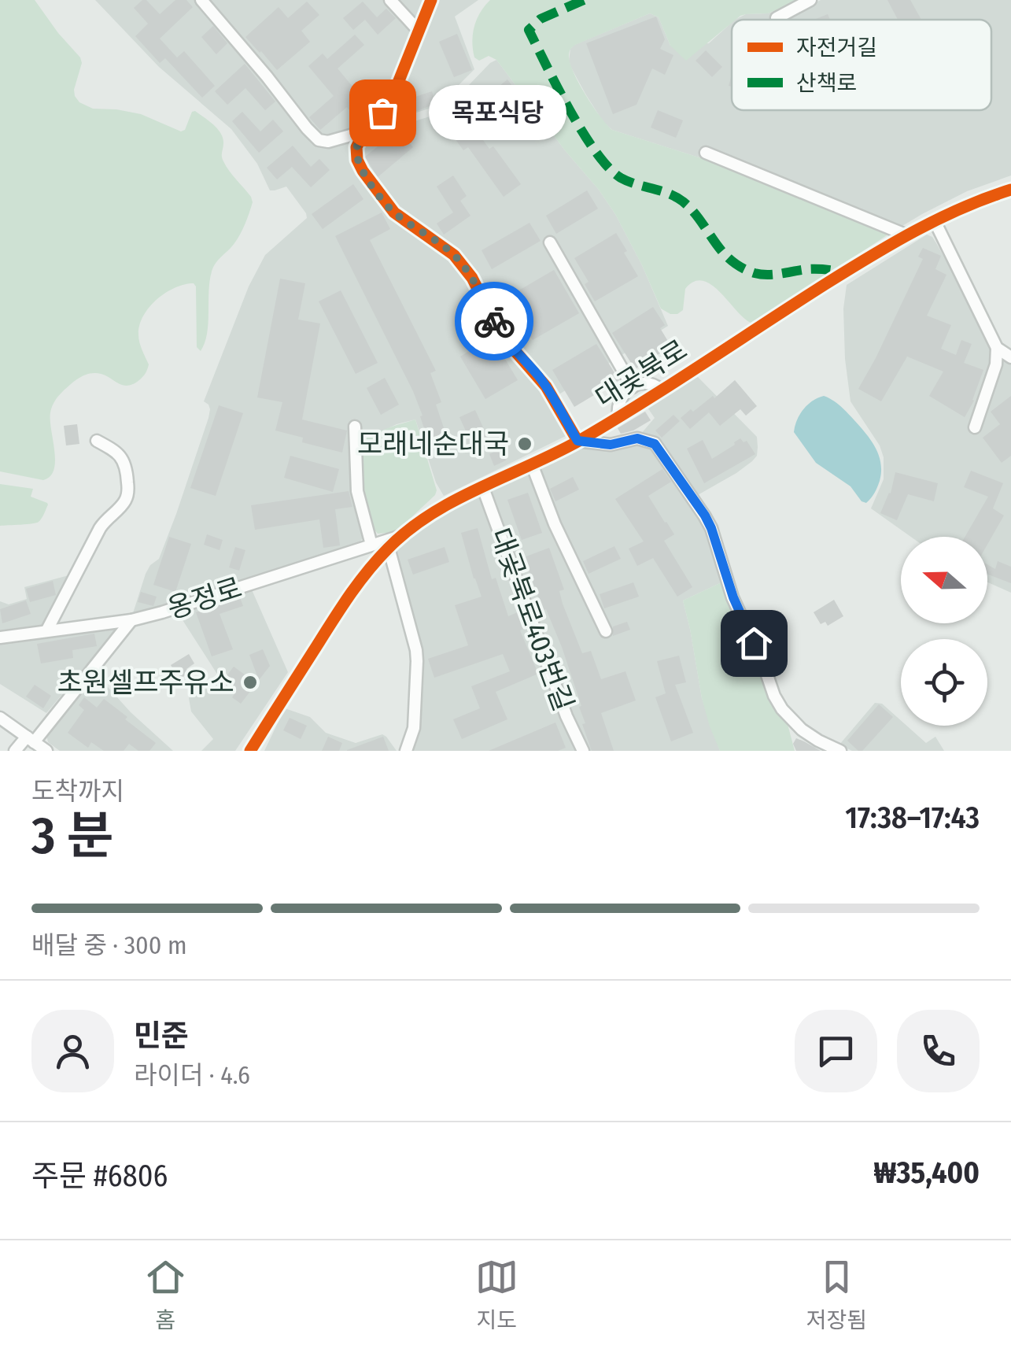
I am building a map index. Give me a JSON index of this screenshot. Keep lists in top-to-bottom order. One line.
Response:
{"streets":{"street":["대곶북로","옹정로","대곶북로403번길"]},"crossings":[["대곶북로","옹정로"],["대곶북로","대곶북로403번길"]],"places":["목포식당","모래네순대국","초원셀프주유소"],"legend":["자전거길","산책로"],"north":"left","page":{"bubble":"목포식당","heading":["3 분","도착까지","17:38–17:43"],"panel":["민준","라이더 · 4.6","주문 #6806","₩35,400"],"bar":"배달 중 · 300 m","tabs":["홈","지도","저장됨"]}}
